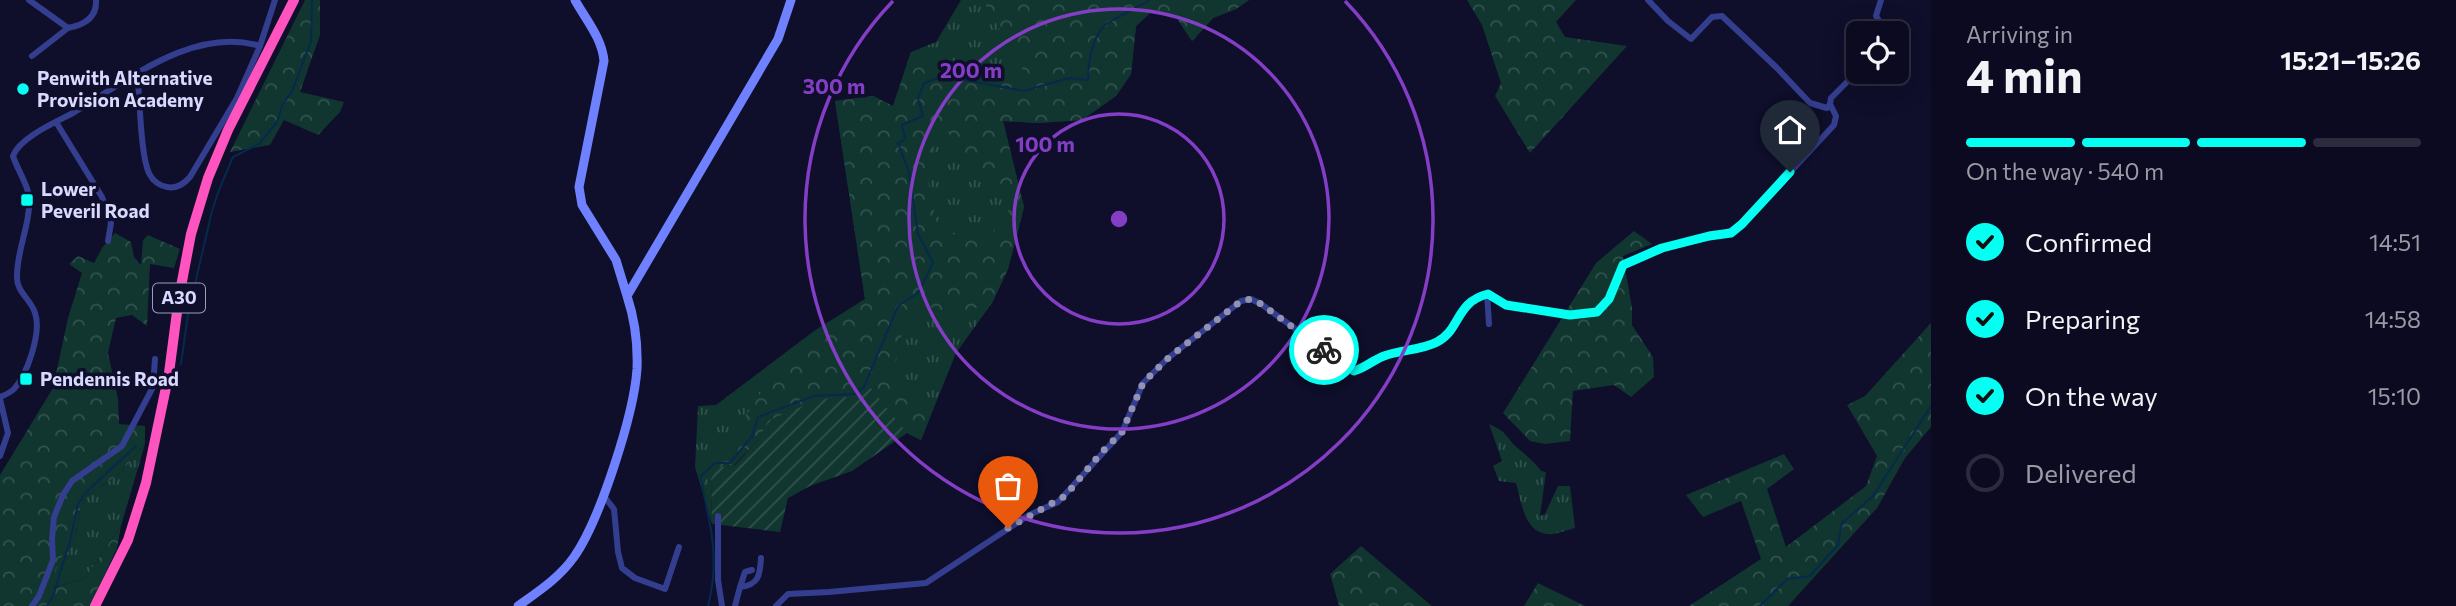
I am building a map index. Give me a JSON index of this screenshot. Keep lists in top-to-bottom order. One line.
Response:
{"streets":{"highway":["A30"]},"places":{"other":["Penwith Alternative Provision Academy"],"transit":["Lower Peveril Road","Pendennis Road"]},"page":{"heading":["4 min","Arriving in","15:21–15:26"],"bar":"On the way · 540 m","list":[["Confirmed","14:51"],["Preparing","14:58"],["On the way","15:10"],"Delivered"]},"rings":["200 m","300 m","100 m"]}
